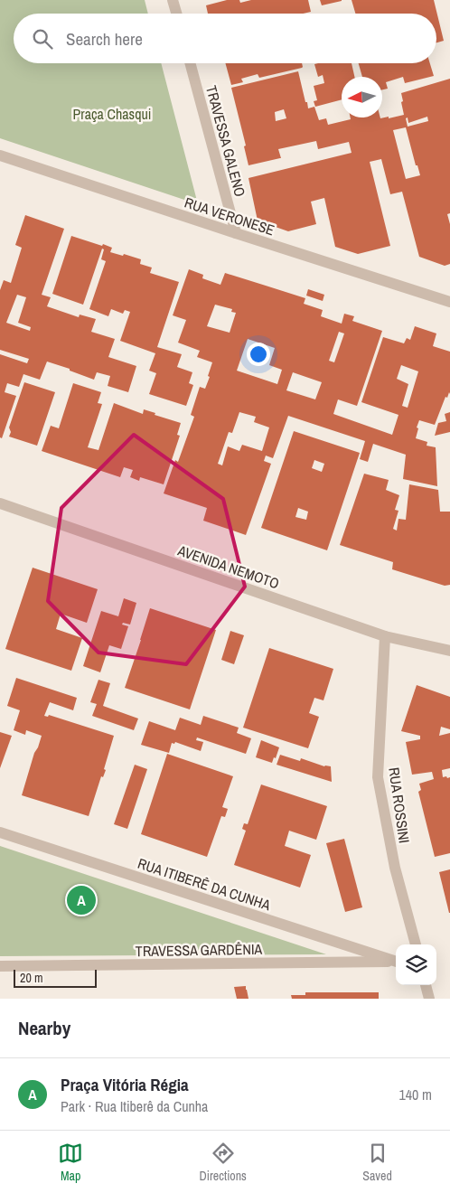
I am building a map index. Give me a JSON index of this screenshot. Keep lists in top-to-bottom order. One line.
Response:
{"streets":{"street":["TRAVESSA GALENO","RUA VERONESE","AVENIDA NEMOTO","RUA ROSSINI","RUA ITIBERÊ DA CUNHA","TRAVESSA GARDÊNIA"]},"crossings":[["TRAVESSA GALENO","RUA VERONESE"],["AVENIDA NEMOTO","RUA ROSSINI"]],"parks":["Praça Chasqui"],"scale_bar":"20 m","north":"left","page":{"search":"Search here","pins":"A","scale":"20 m","heading":"Nearby","list":[{"mark":"A","name":"Praça Vitória Régia","note":"Park · Rua Itiberê da Cunha","value":"140 m"}],"nav":["Map","Directions","Saved"]}}
